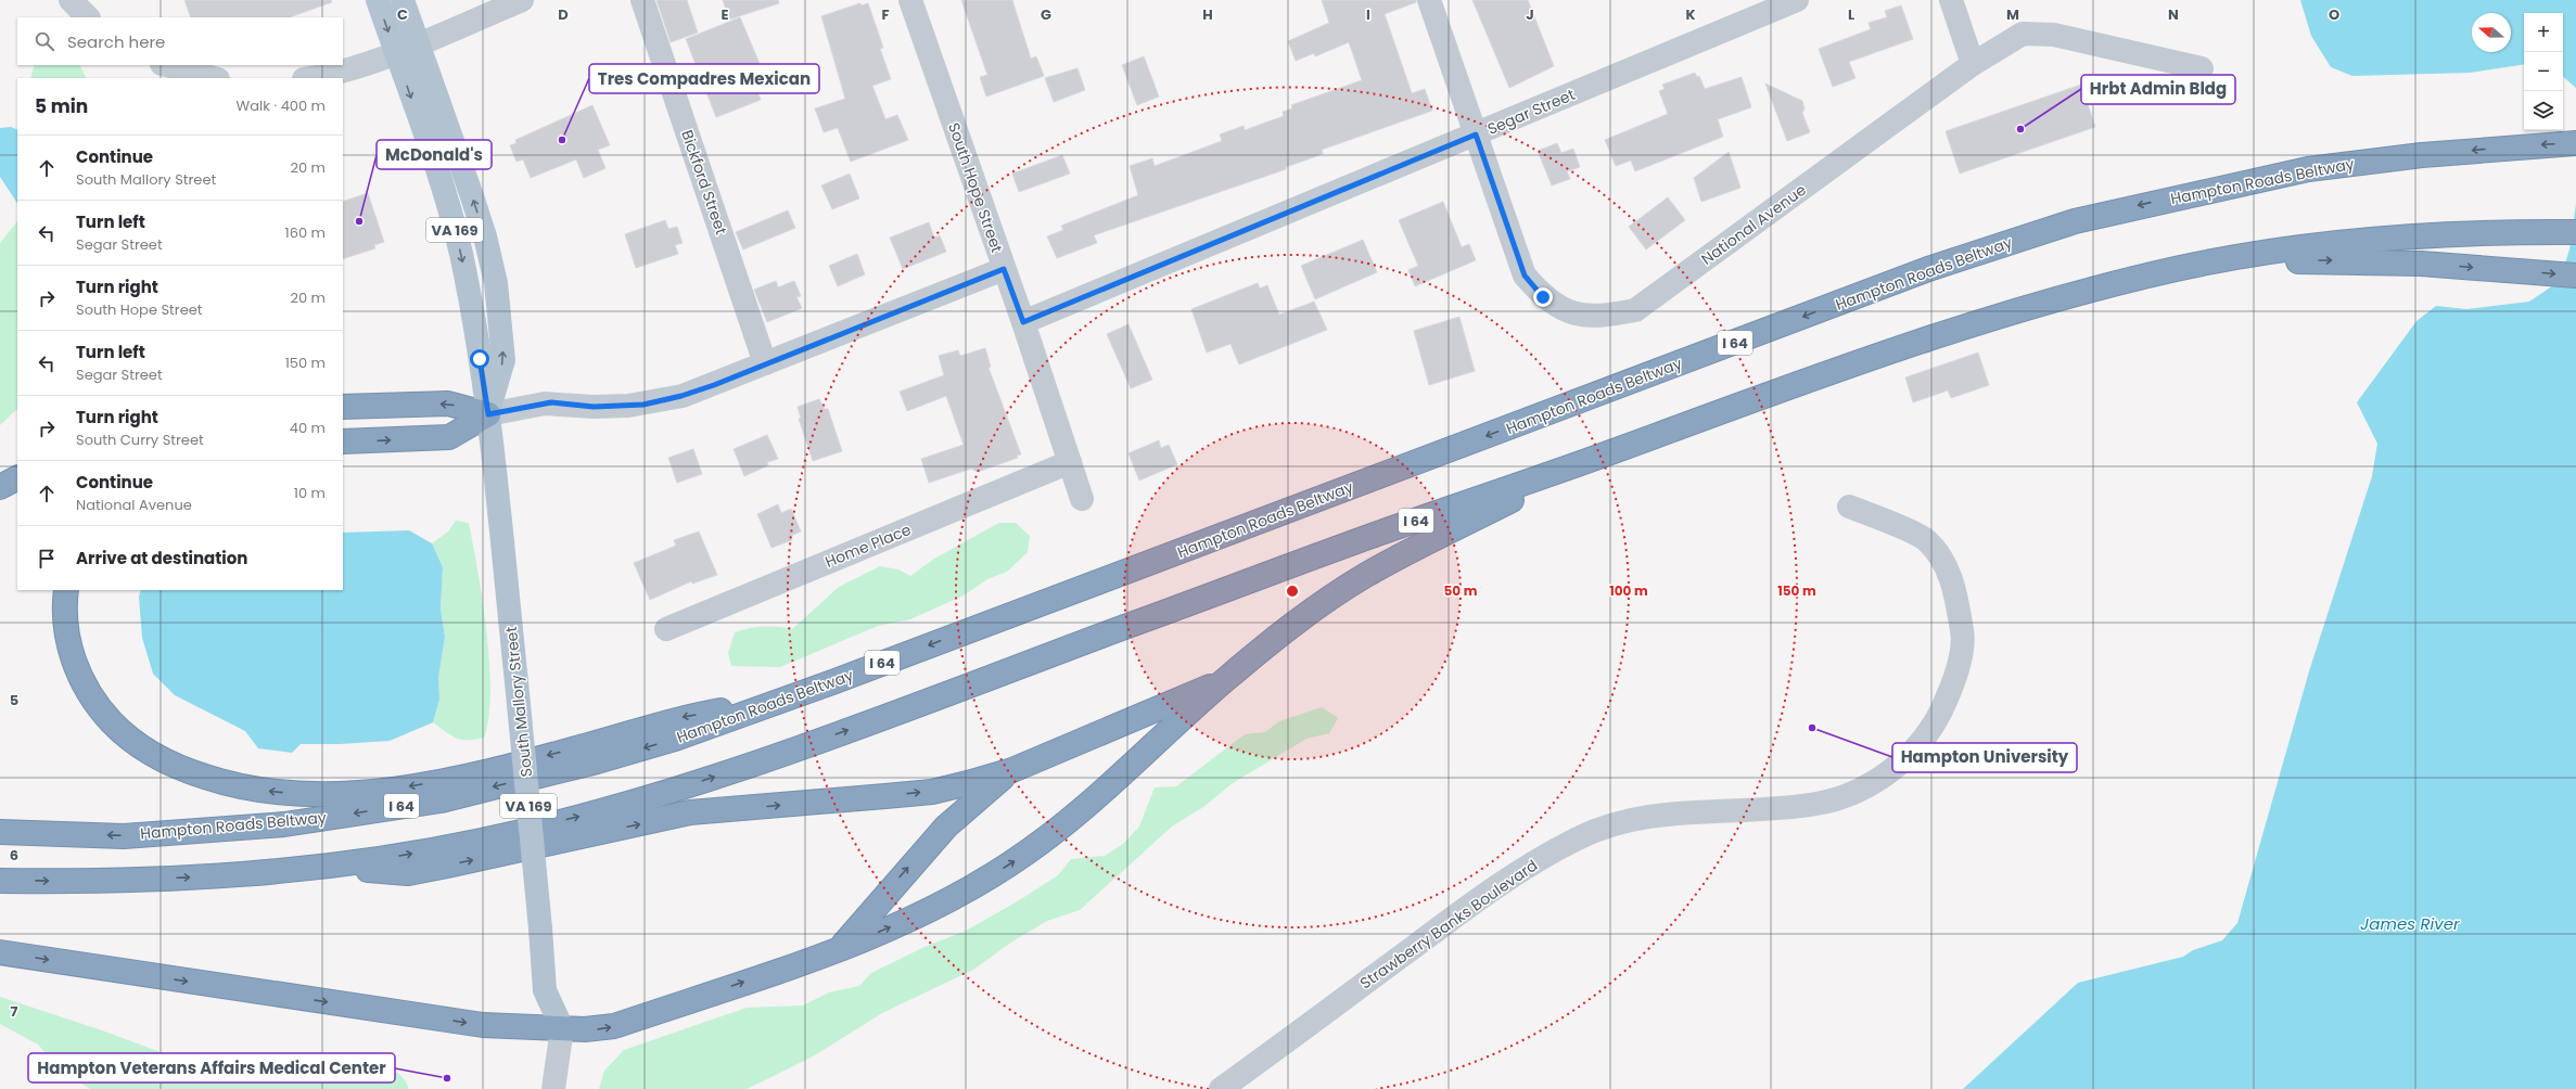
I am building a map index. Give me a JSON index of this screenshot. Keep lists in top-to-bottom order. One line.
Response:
{"streets":{"highway":["Hampton Roads Beltway","I 64"],"main road":["VA 169","South Mallory Street"],"street":["Segar Street","Bickford Street","South Hope Street","National Avenue","Home Place","Strawberry Banks Boulevard"]},"crossings":[["Segar Street","South Hope Street"],["Segar Street","National Avenue"],["South Hope Street","Home Place"]],"water":["James River"],"places":["Hrbt Admin Bldg","Tres Compadres Mexican","McDonald's","Hampton University","Hampton Veterans Affairs Medical Center"],"north":"left","page":{"map_buttons":["+","−"],"search":"Search here","heading":["5 min","Walk · 400 m"],"list":[["Continue","South Mallory Street","20 m"],["Turn left","Segar Street","160 m"],["Turn right","South Hope Street","20 m"],["Turn left","Segar Street","150 m"],["Turn right","South Curry Street","40 m"],["Continue","National Avenue","10 m"],"Arrive at destination"]},"grid":{"columns":["C","D","E","F","G","H","I","J","K","L","M","N","O"],"rows":["5","6","7"]},"rings":["50 m","100 m","150 m"]}
